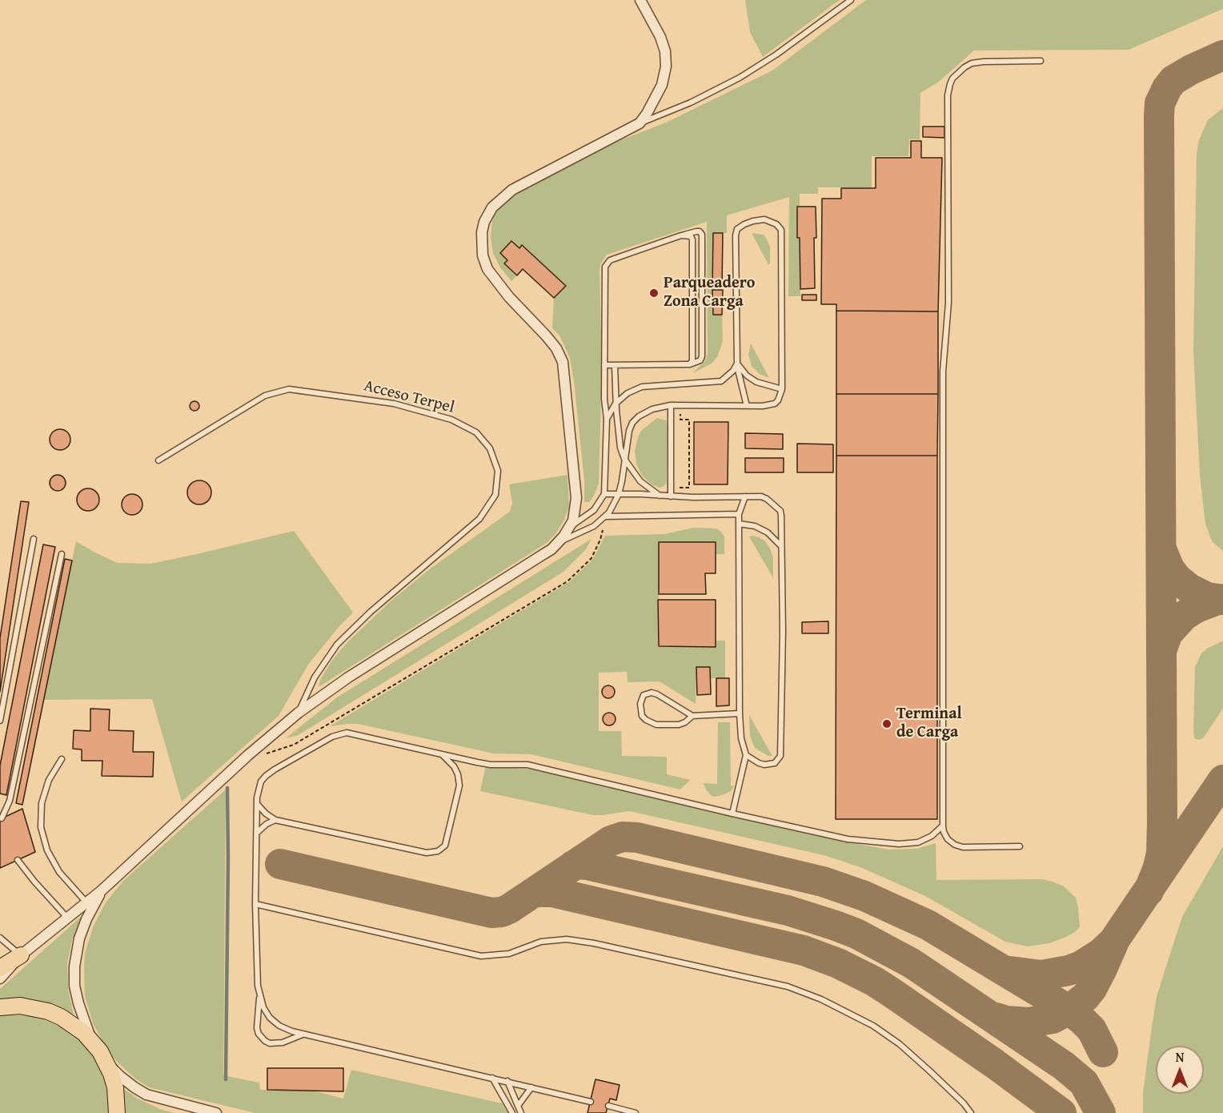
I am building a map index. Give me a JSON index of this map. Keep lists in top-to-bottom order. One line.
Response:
{"streets":{"lane":["Acceso Terpel"]},"places":["Parqueadero Zona Carga","Terminal de Carga"],"north":"top"}
